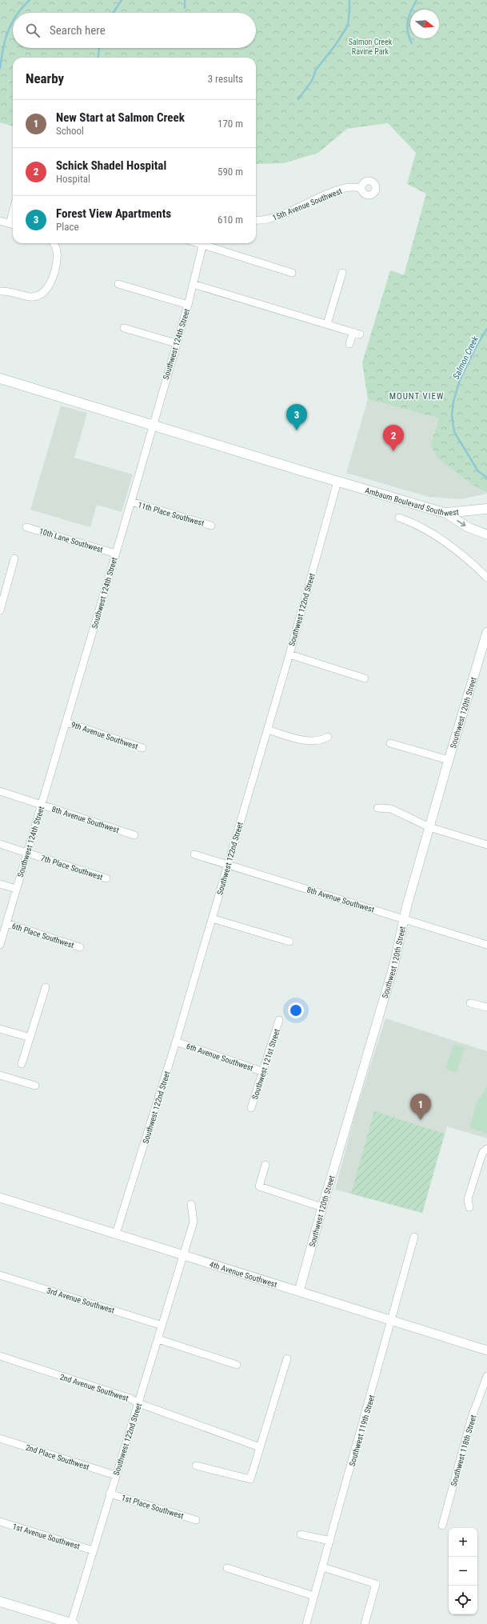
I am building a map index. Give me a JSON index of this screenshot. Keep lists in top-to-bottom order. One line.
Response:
{"streets":{"main road":["Ambaum Boulevard Southwest"],"street":["15th Avenue Southwest","Southwest 124th Street","11th Place Southwest","10th Lane Southwest","Southwest 122nd Street","Southwest 120th Street","9th Avenue Southwest","8th Avenue Southwest","7th Place Southwest","6th Place Southwest","6th Avenue Southwest","Southwest 121st Street","4th Avenue Southwest","3rd Avenue Southwest","2nd Avenue Southwest","Southwest 119th Street","Southwest 118th Street","2nd Place Southwest","1st Place Southwest","1st Avenue Southwest"]},"crossings":[["Southwest 124th Street","Ambaum Boulevard Southwest"],["Southwest 124th Street","11th Place Southwest"],["Southwest 124th Street","10th Lane Southwest"],["Southwest 124th Street","9th Avenue Southwest"],["Southwest 124th Street","8th Avenue Southwest"],["Southwest 124th Street","7th Place Southwest"],["Southwest 124th Street","6th Place Southwest"],["Ambaum Boulevard Southwest","Southwest 122nd Street"],["Southwest 122nd Street","8th Avenue Southwest"],["Southwest 122nd Street","6th Avenue Southwest"],["Southwest 122nd Street","4th Avenue Southwest"],["Southwest 122nd Street","3rd Avenue Southwest"],["Southwest 122nd Street","2nd Avenue Southwest"],["Southwest 122nd Street","2nd Place Southwest"],["Southwest 122nd Street","1st Place Southwest"],["Southwest 122nd Street","1st Avenue Southwest"],["Southwest 120th Street","8th Avenue Southwest"],["Southwest 120th Street","4th Avenue Southwest"],["6th Avenue Southwest","Southwest 121st Street"],["4th Avenue Southwest","Southwest 119th Street"]],"districts":["MOUNT VIEW"],"water":["Salmon Creek"],"parks":["Salmon Creek Ravine Park"],"north":"right","page":{"search":"Search here","heading":["Nearby","3 results"],"list":[{"mark":"1","name":"New Start at Salmon Creek","note":"School","value":"170 m"},{"mark":"2","name":"Schick Shadel Hospital","note":"Hospital","value":"590 m"},{"mark":"3","name":"Forest View Apartments","note":"Place","value":"610 m"}],"pins":["3","2","1"],"map_buttons":["+","−"]}}
